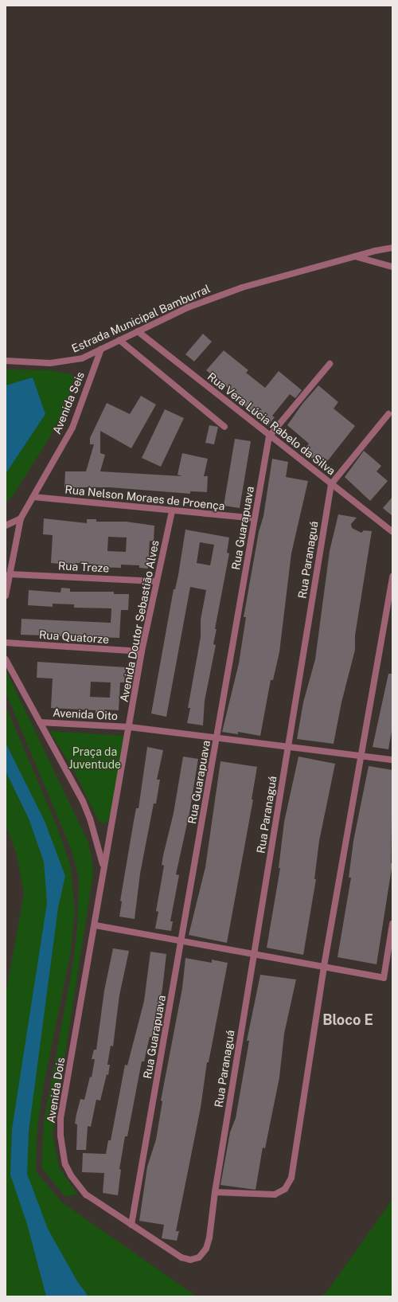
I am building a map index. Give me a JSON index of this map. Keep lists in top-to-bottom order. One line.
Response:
{"streets":{"street":["Estrada Municipal Bamburral","Avenida Seis","Rua Vera Lúcia Rabelo da Silva","Rua Nelson Moraes de Proença","Rua Guarapuava","Rua Paranaguá","Rua Treze","Avenida Doutor Sebastião Alves","Rua Quatorze","Avenida Oito","Avenida Dois"]},"crossings":[["Estrada Municipal Bamburral","Avenida Seis"],["Estrada Municipal Bamburral","Rua Vera Lúcia Rabelo da Silva"],["Avenida Seis","Rua Nelson Moraes de Proença"],["Avenida Seis","Rua Treze"],["Rua Vera Lúcia Rabelo da Silva","Rua Guarapuava"],["Rua Vera Lúcia Rabelo da Silva","Rua Paranaguá"],["Rua Nelson Moraes de Proença","Rua Guarapuava"],["Rua Nelson Moraes de Proença","Avenida Doutor Sebastião Alves"],["Rua Guarapuava","Avenida Oito"],["Rua Guarapuava","Avenida Dois"],["Rua Paranaguá","Avenida Oito"],["Rua Paranaguá","Avenida Dois"],["Rua Treze","Avenida Doutor Sebastião Alves"],["Avenida Doutor Sebastião Alves","Rua Quatorze"],["Avenida Doutor Sebastião Alves","Avenida Oito"],["Avenida Doutor Sebastião Alves","Avenida Dois"]],"districts":["Bloco E"],"parks":["Praça da Juventude"]}
